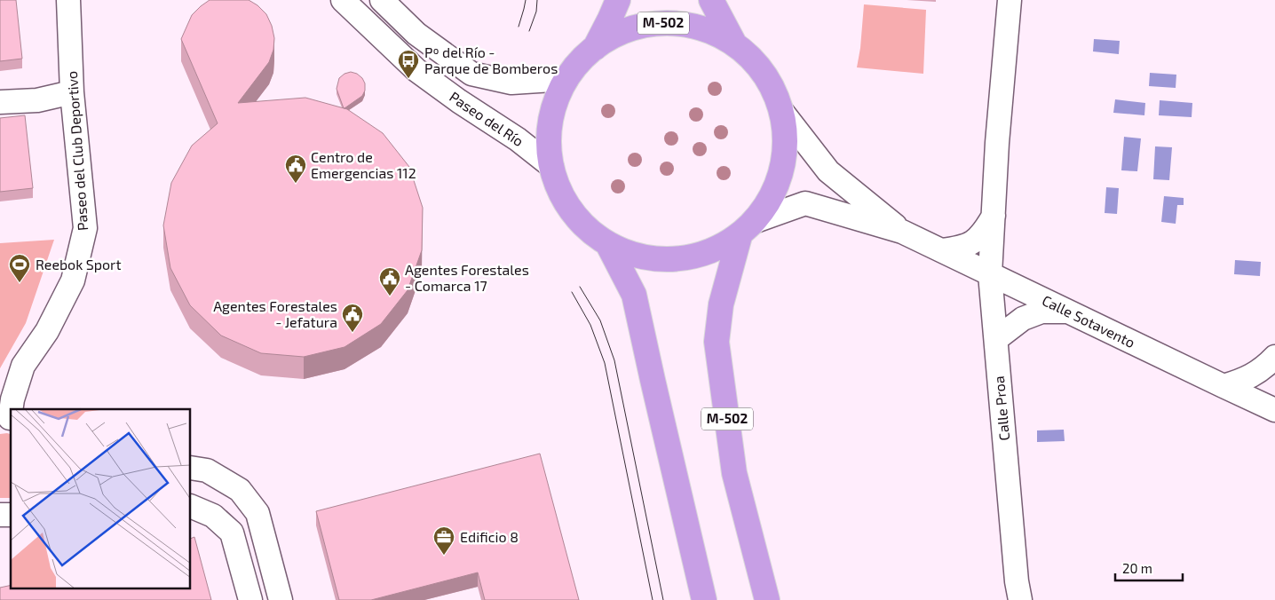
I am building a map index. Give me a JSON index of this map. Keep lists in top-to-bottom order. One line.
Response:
{"streets":{"highway":["M-502"],"street":["Paseo del Río","Paseo del Club Deportivo","Calle Sotavento","Calle Proa"]},"crossings":[["M-502","Paseo del Río"],["M-502","Calle Sotavento"],["Calle Sotavento","Calle Proa"]],"places":{"bus stop":["Pº del Río - Parque de Bomberos"],"public building":["Centro de Emergencias 112","Agentes Forestales - Comarca 17","Agentes Forestales - Jefatura"],"sports":["Reebok Sport"],"office":["Edificio 8"]},"scale_bar":"20 m"}
